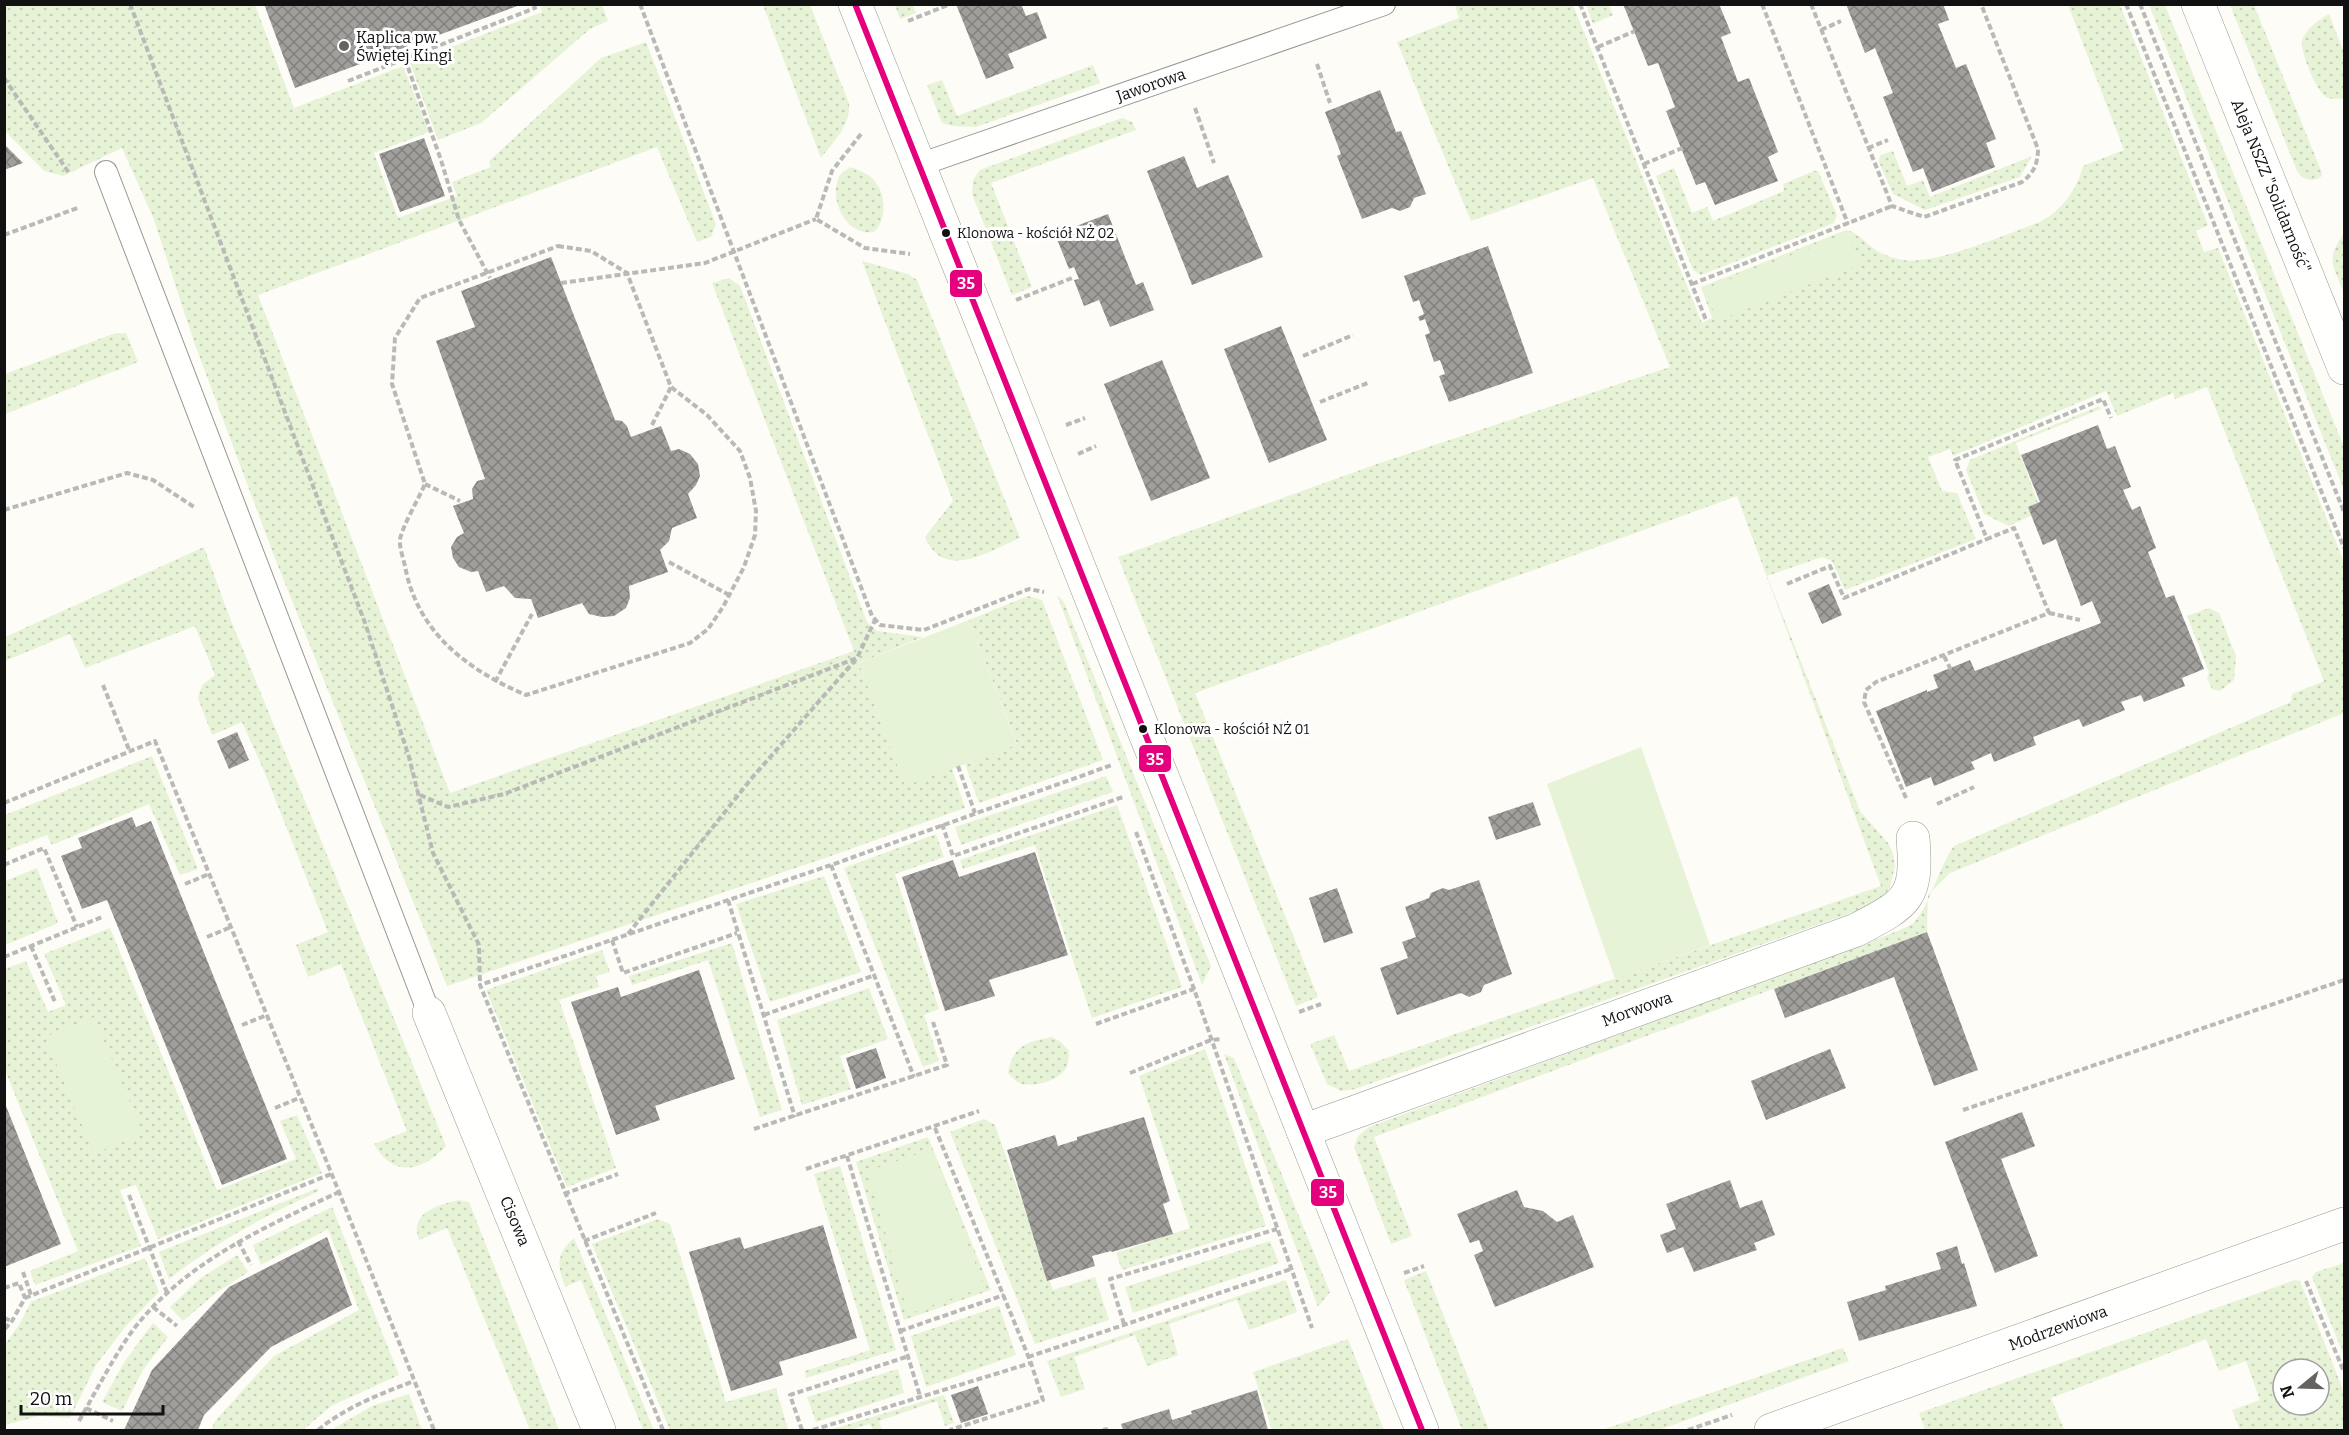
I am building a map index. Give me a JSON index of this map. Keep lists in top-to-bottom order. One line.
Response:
{"streets":{"street":["Aleja NSZZ \"Solidarność\"","Morwowa","Cisowa","Modrzewiowa"],"lane":["Jaworowa"]},"places":["Kaplica pw. Świętej Kingi","Klonowa - kościół NŻ 02","Klonowa - kościół NŻ 01"],"lines":["transit line 35"],"scale_bar":"20 m","north":"left"}
